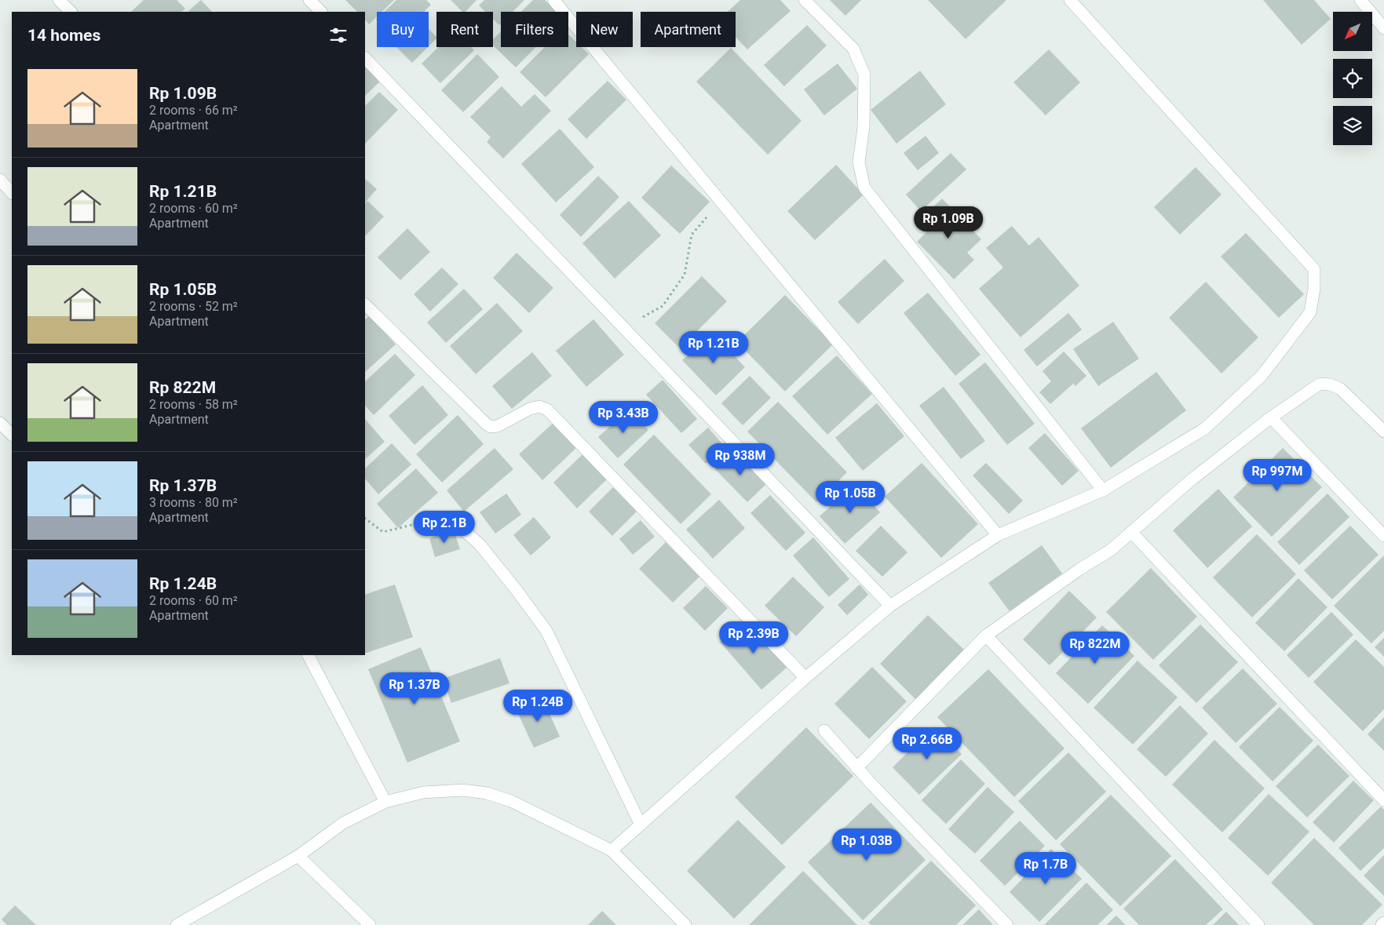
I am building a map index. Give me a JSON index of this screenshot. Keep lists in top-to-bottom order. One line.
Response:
{"north":"bottom left","page":{"chip":["Buy","Rent","Filters","New","Apartment"],"heading":"14 homes","list":[{"name":"Rp 1.09B","note":"2 rooms · 66 m² · Apartment"},{"name":"Rp 1.21B","note":"2 rooms · 60 m² · Apartment"},{"name":"Rp 1.05B","note":"2 rooms · 52 m² · Apartment"},{"name":"Rp 822M","note":"2 rooms · 58 m² · Apartment"},{"name":"Rp 1.37B","note":"3 rooms · 80 m² · Apartment"},{"name":"Rp 1.24B","note":"2 rooms · 60 m² · Apartment"}],"price":["Rp 1.09B","Rp 1.21B","Rp 3.43B","Rp 938M","Rp 997M","Rp 1.05B","Rp 2.1B","Rp 2.39B","Rp 822M","Rp 1.37B","Rp 1.24B","Rp 2.66B","Rp 1.03B","Rp 1.7B"]}}
